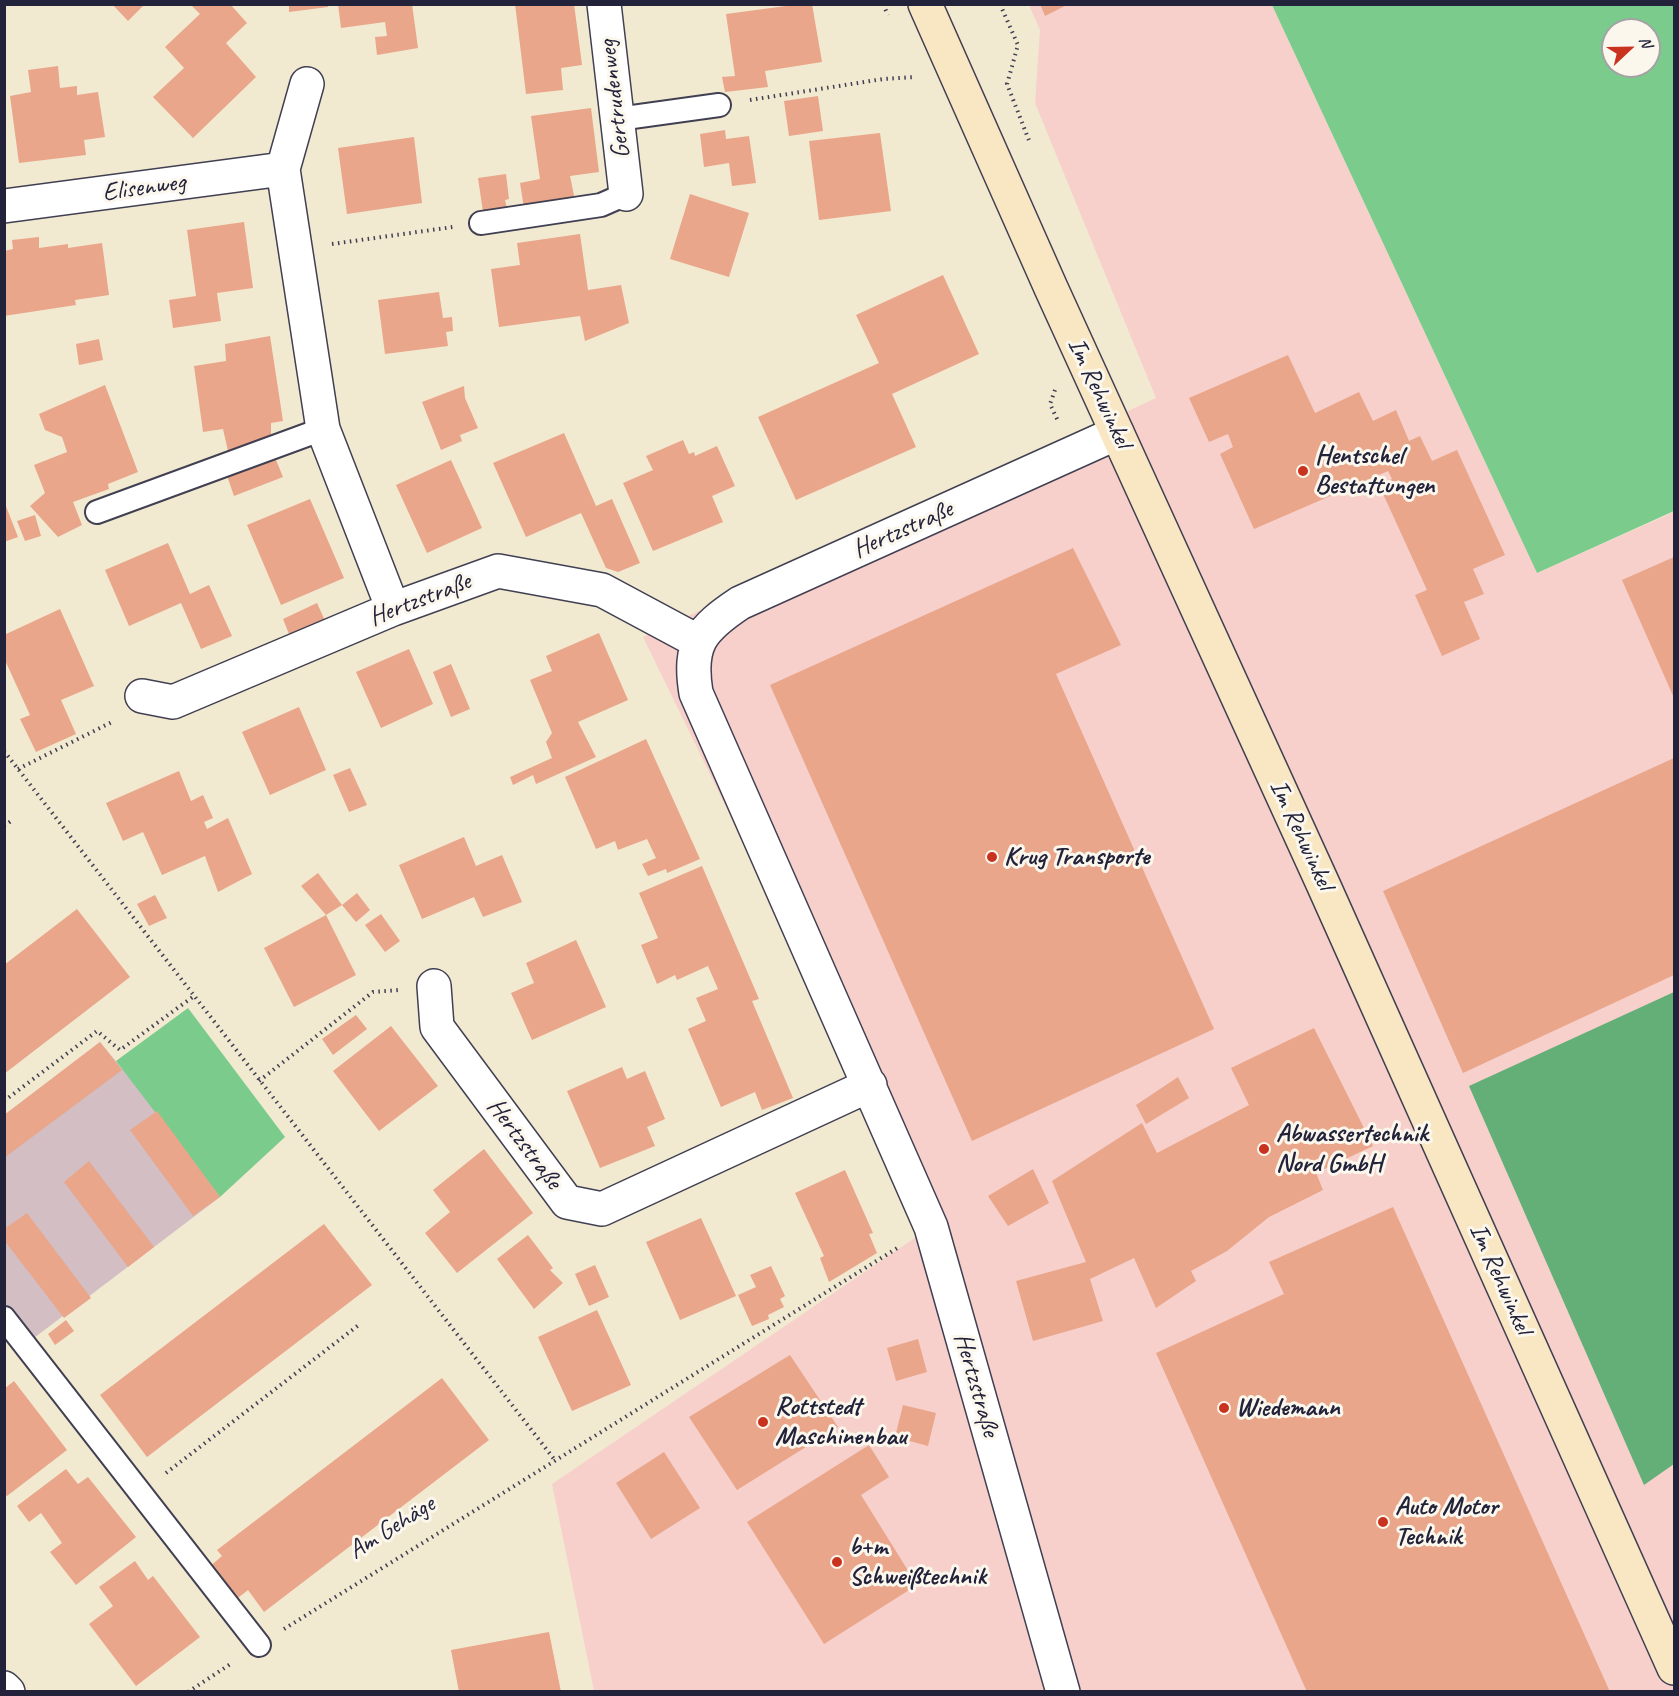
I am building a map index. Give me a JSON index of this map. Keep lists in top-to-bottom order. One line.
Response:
{"streets":{"street":["Gertrudenweg","Elisenweg","Im Rehwinkel","Hertzstraße"],"path":["Am Gehäge"]},"crossings":[["Im Rehwinkel","Hertzstraße"],["Hertzstraße","Am Gehäge"]],"places":["Hentschel Bestattungen","Krug Transporte","Abwassertechnik Nord GmbH","Wiedemann","Rottstedt Maschinenbau","Auto Motor Technik","b+m Schweißtechnik"],"north":"right"}
